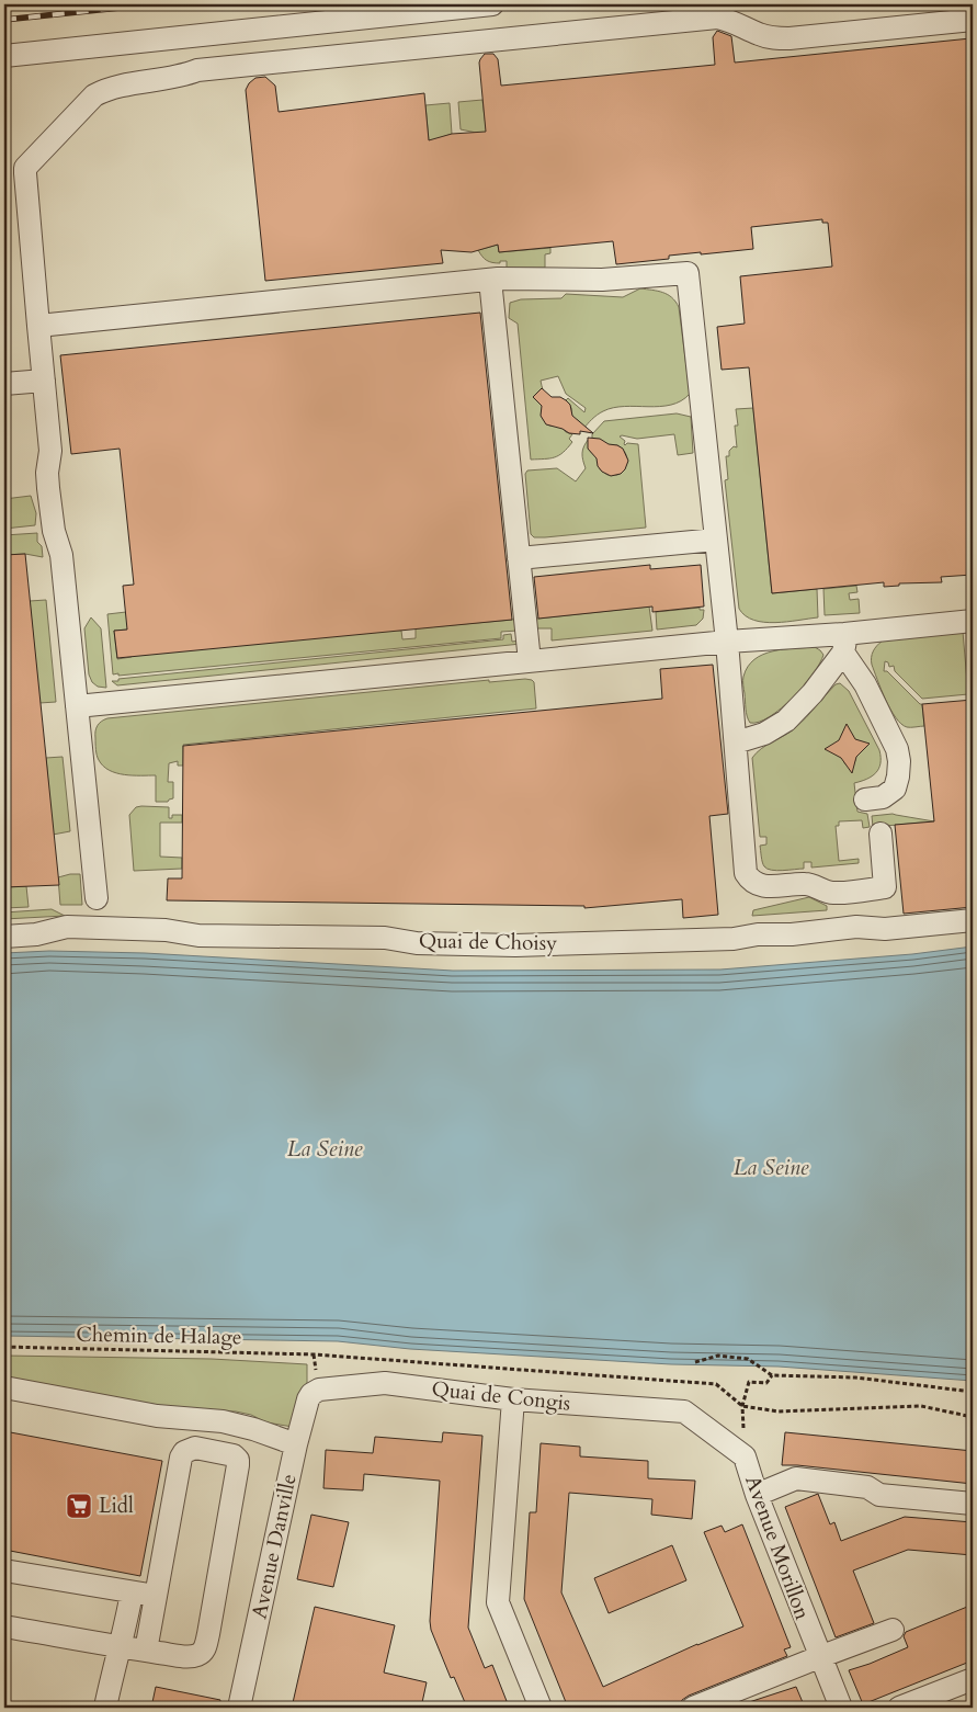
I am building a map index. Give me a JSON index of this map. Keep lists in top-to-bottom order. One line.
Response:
{"streets":{"street":["Quai de Choisy","Quai de Congis","Avenue Danville","Avenue Morillon"],"path":["Chemin de Halage"]},"crossings":[["Quai de Congis","Avenue Danville"],["Quai de Congis","Avenue Morillon"]],"water":["La Seine"],"places":{"supermarket":["Lidl"]}}
